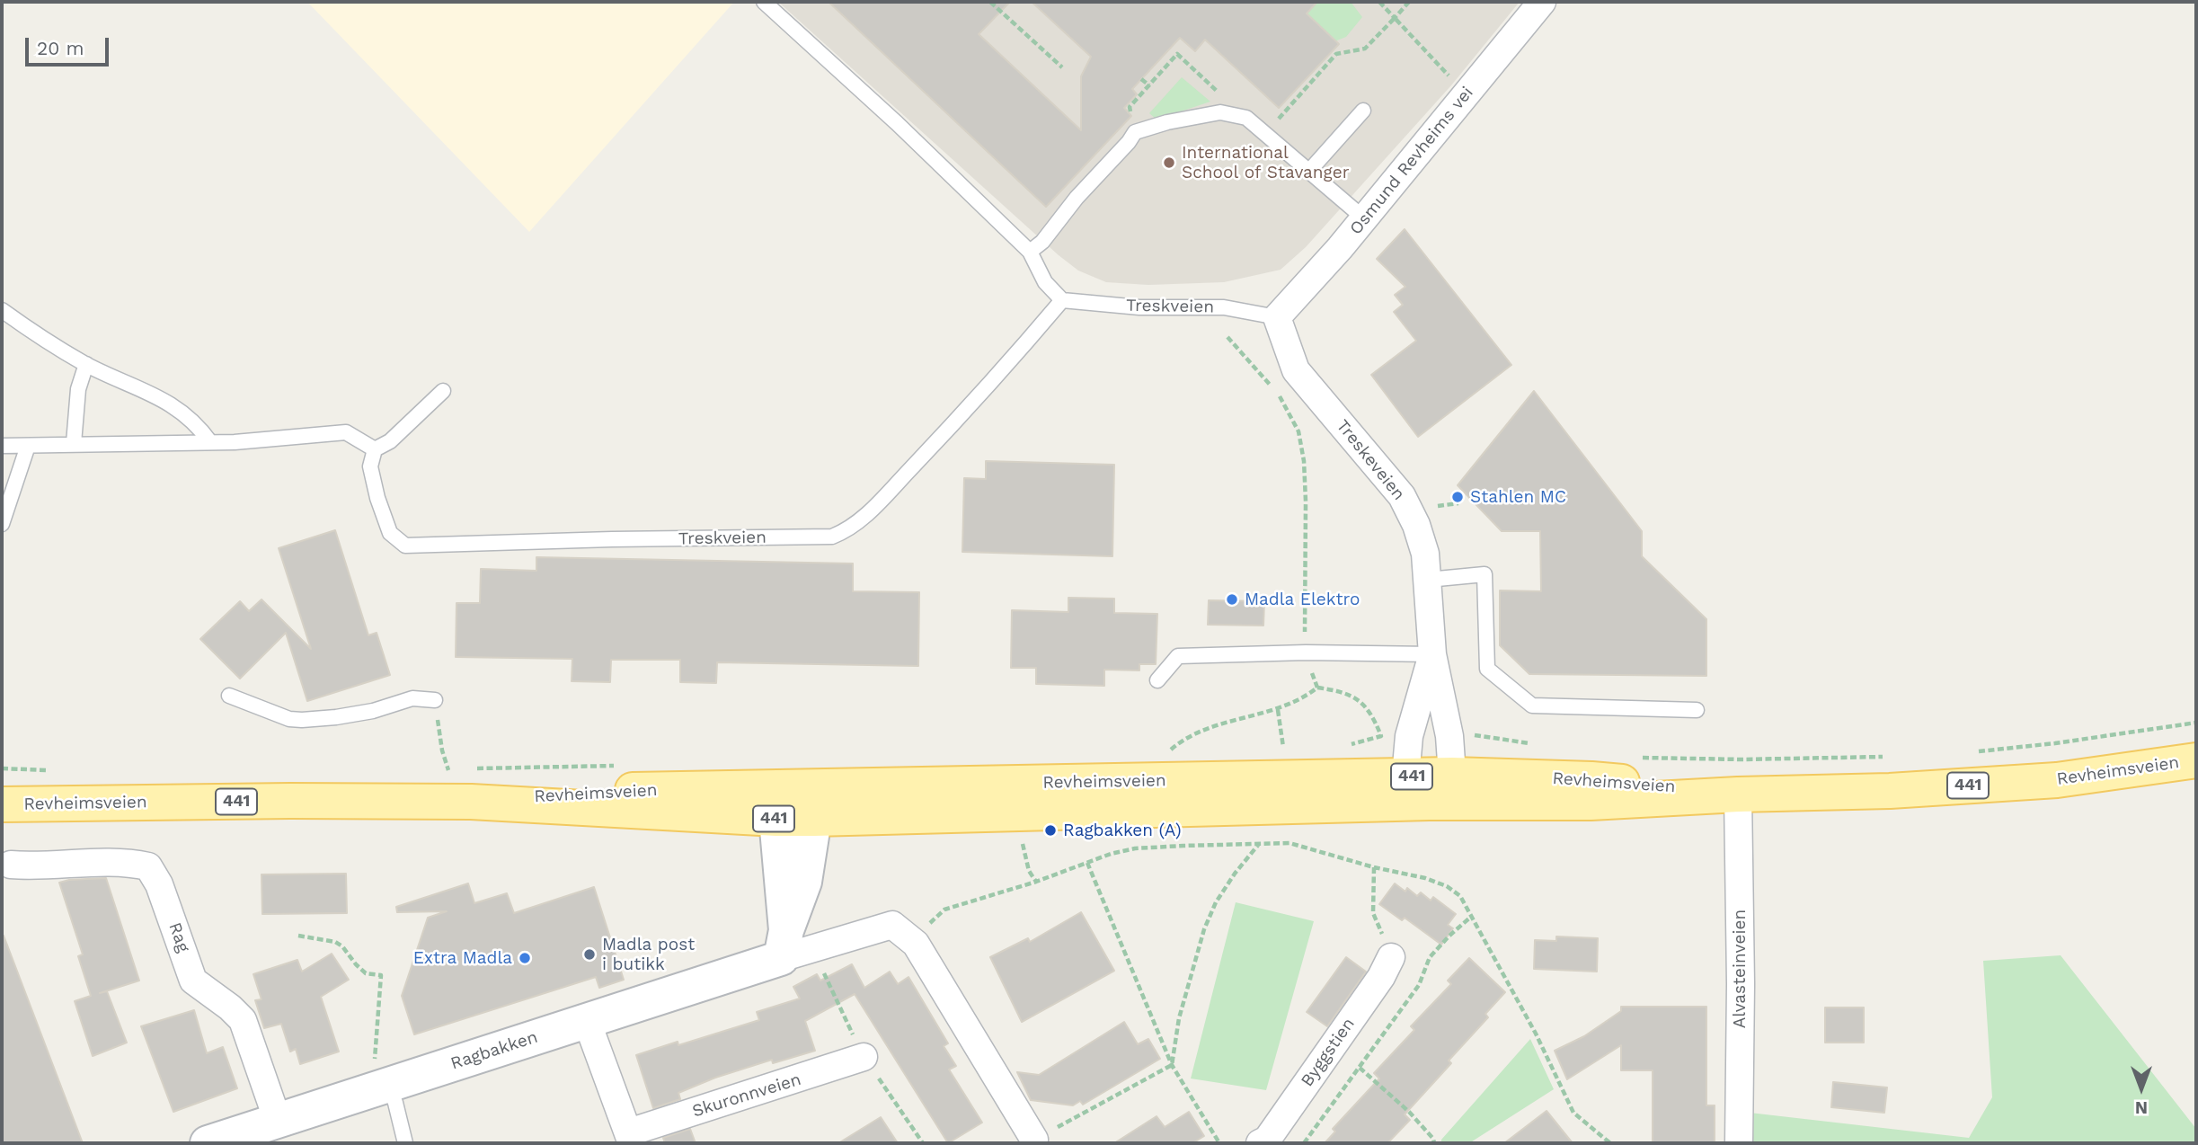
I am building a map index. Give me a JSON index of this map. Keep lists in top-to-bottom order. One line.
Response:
{"streets":{"main road":["Revheimsveien","441"],"street":["Osmund Revheims vei","Treskeveien","Rag","Alvasteinveien","Ragbakken","Byggstien","Skuronnveien"],"lane":["Treskveien"]},"crossings":[["Osmund Revheims vei","Treskveien"],["Osmund Revheims vei","Treskeveien"],["Treskveien","Treskeveien"],["Treskeveien","Revheimsveien"],["Revheimsveien","Alvasteinveien"],["Rag","Ragbakken"],["Ragbakken","Skuronnveien"]],"places":["International School of Stavanger","Stahlen MC","Madla Elektro","Ragbakken (A)","Madla post i butikk","Extra Madla"],"scale_bar":"20 m","north":"bottom"}
